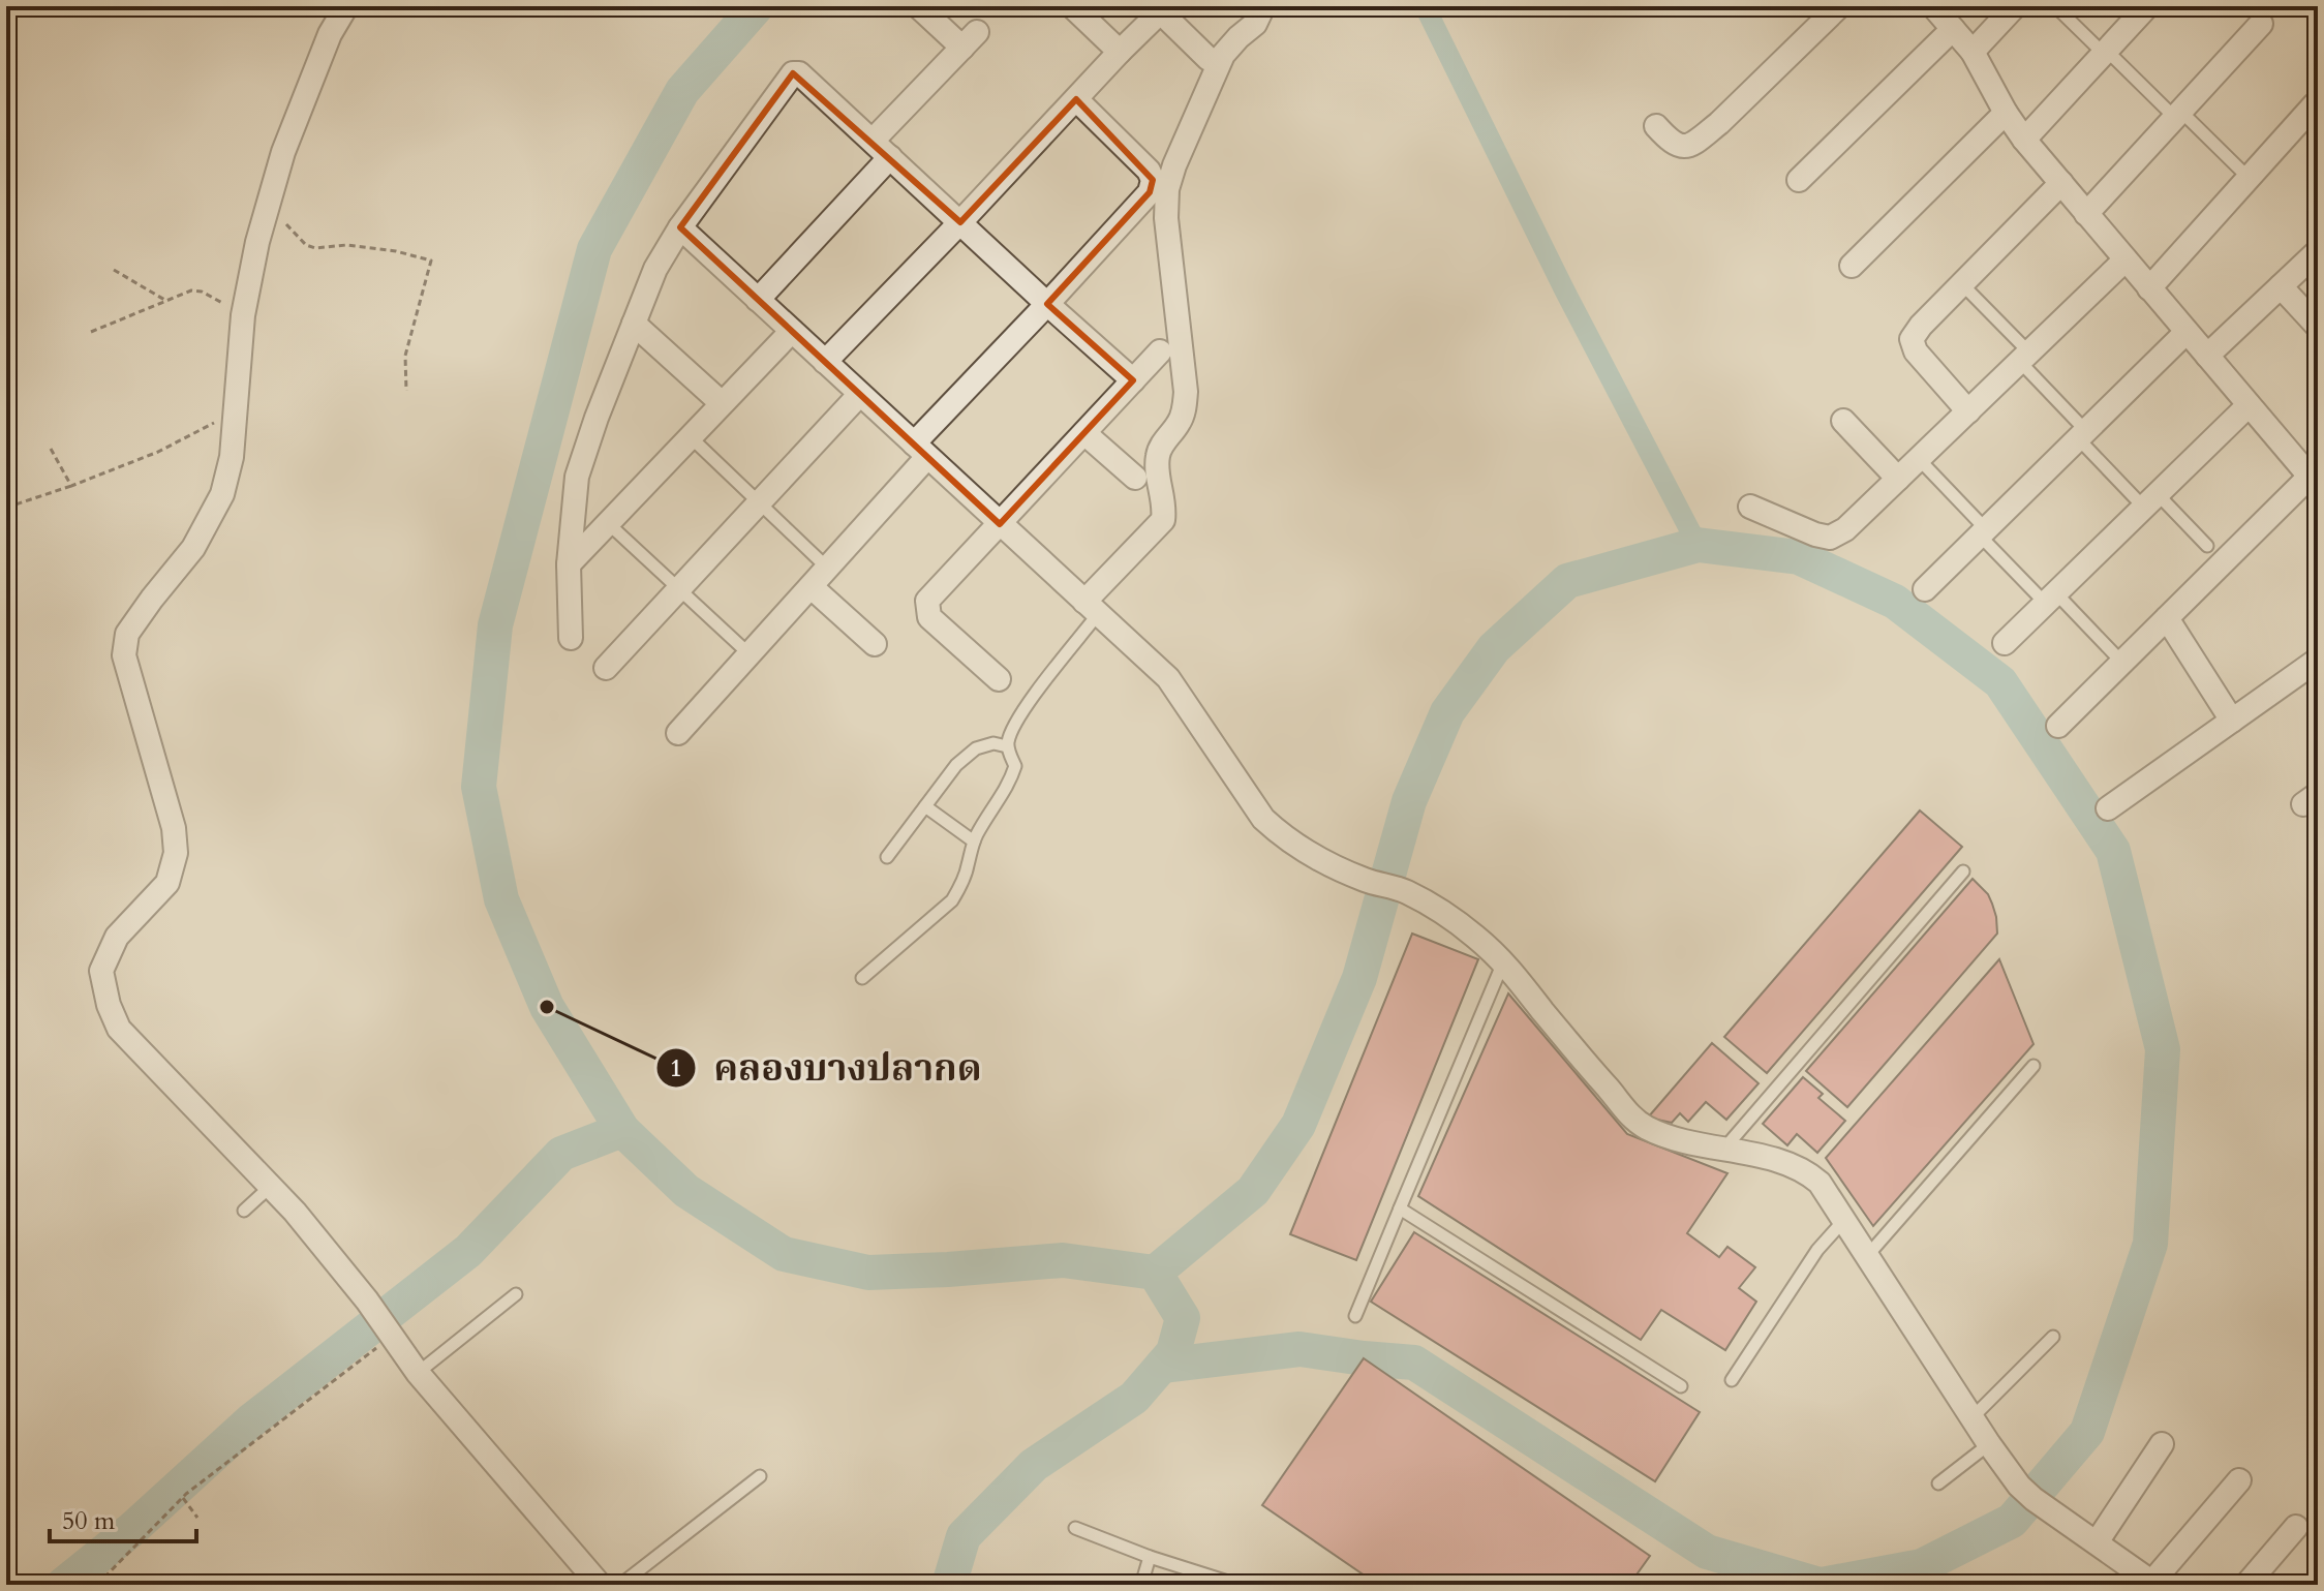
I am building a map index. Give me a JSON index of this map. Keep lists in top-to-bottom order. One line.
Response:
{"places":["คลองบางปลากด"],"scale_bar":"50 m"}
